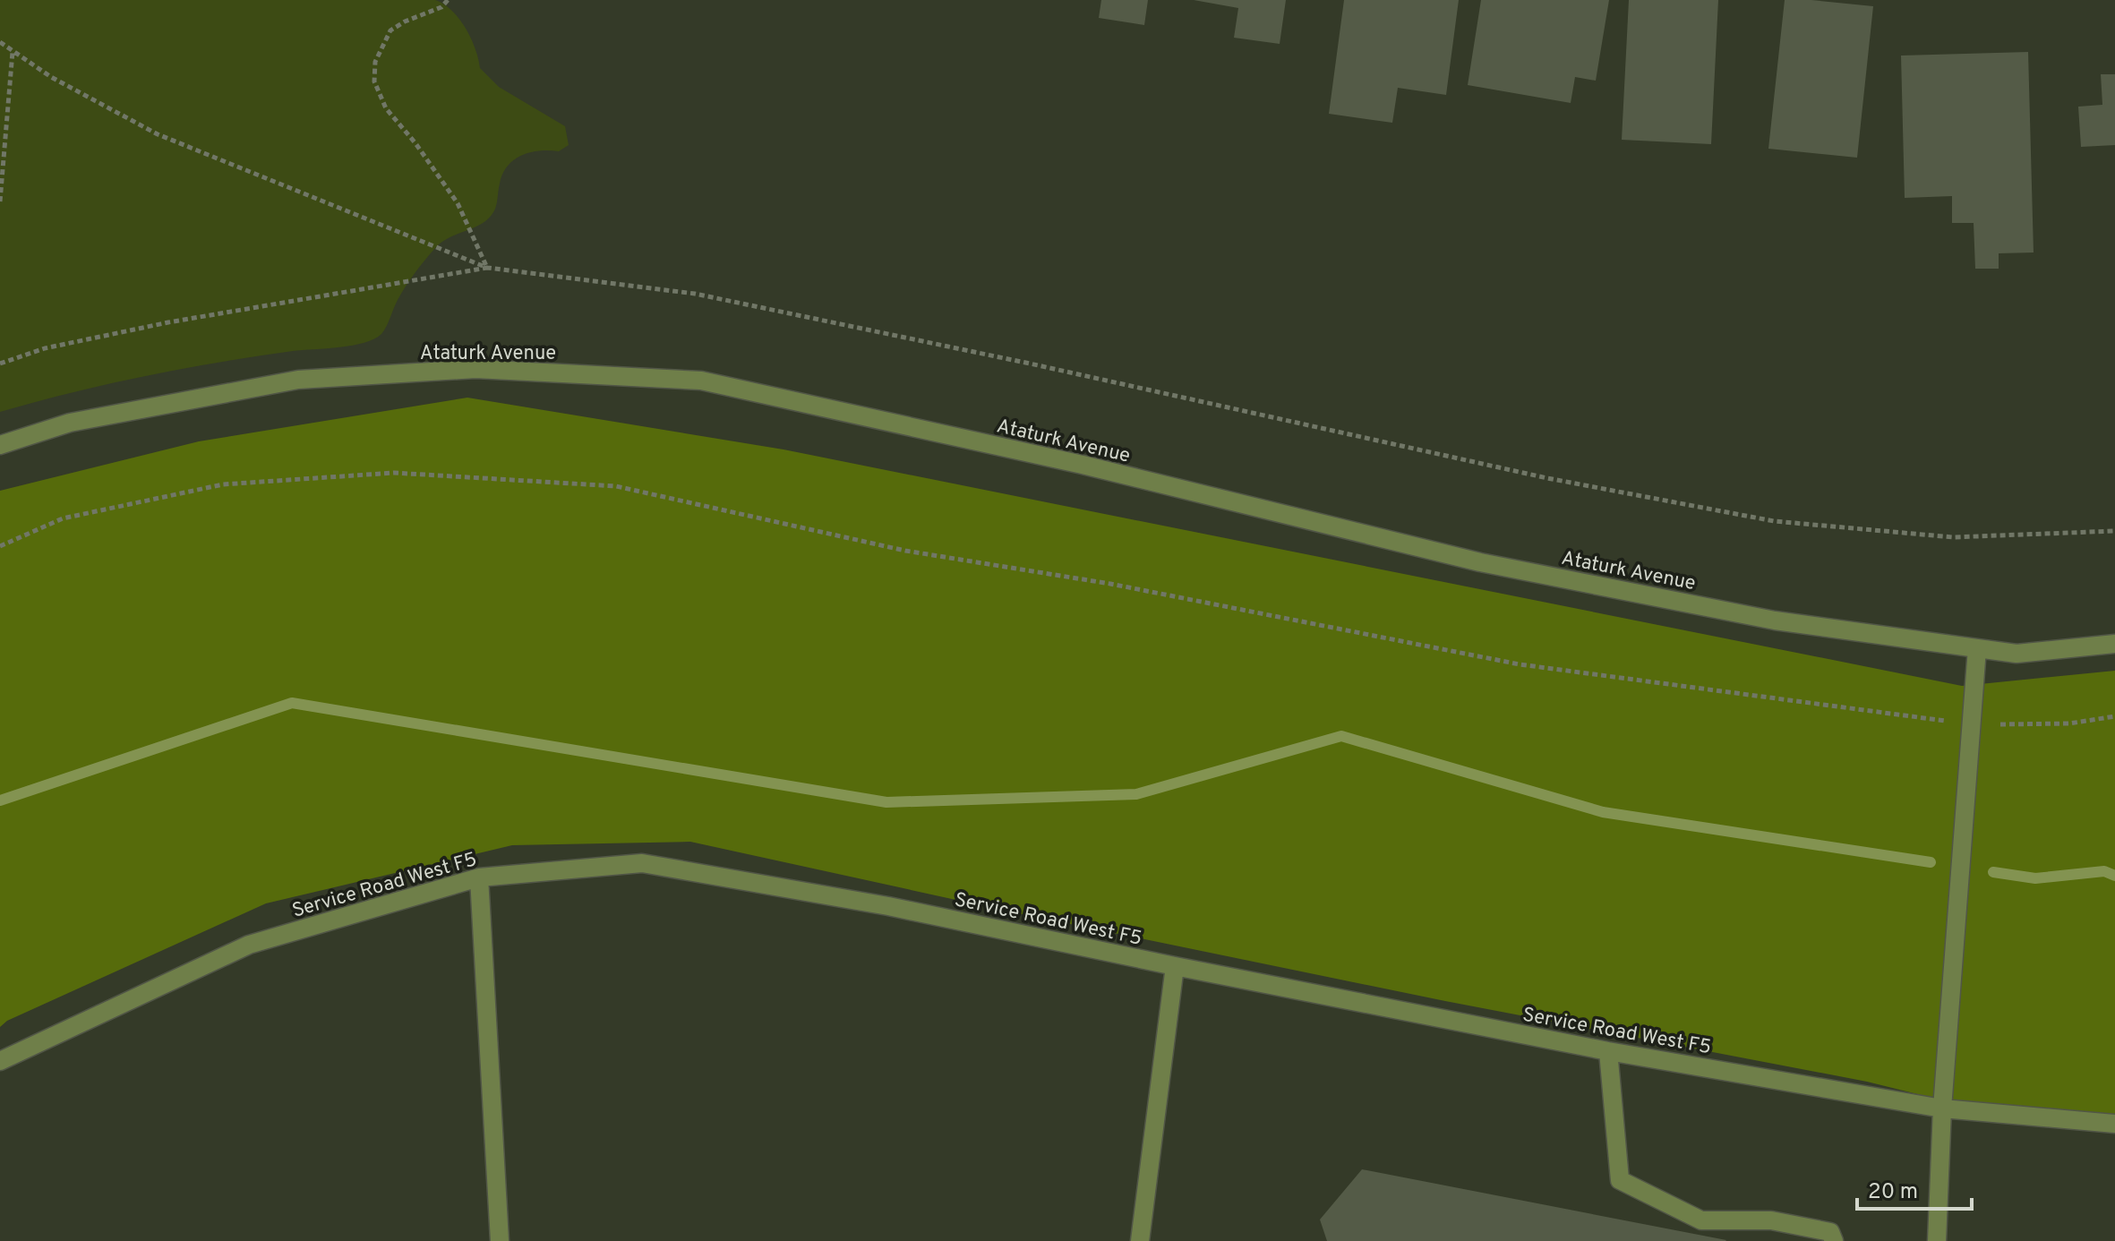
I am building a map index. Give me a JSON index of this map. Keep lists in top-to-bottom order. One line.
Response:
{"streets":{"street":["Ataturk Avenue","Service Road West F5"]},"scale_bar":"20 m"}
